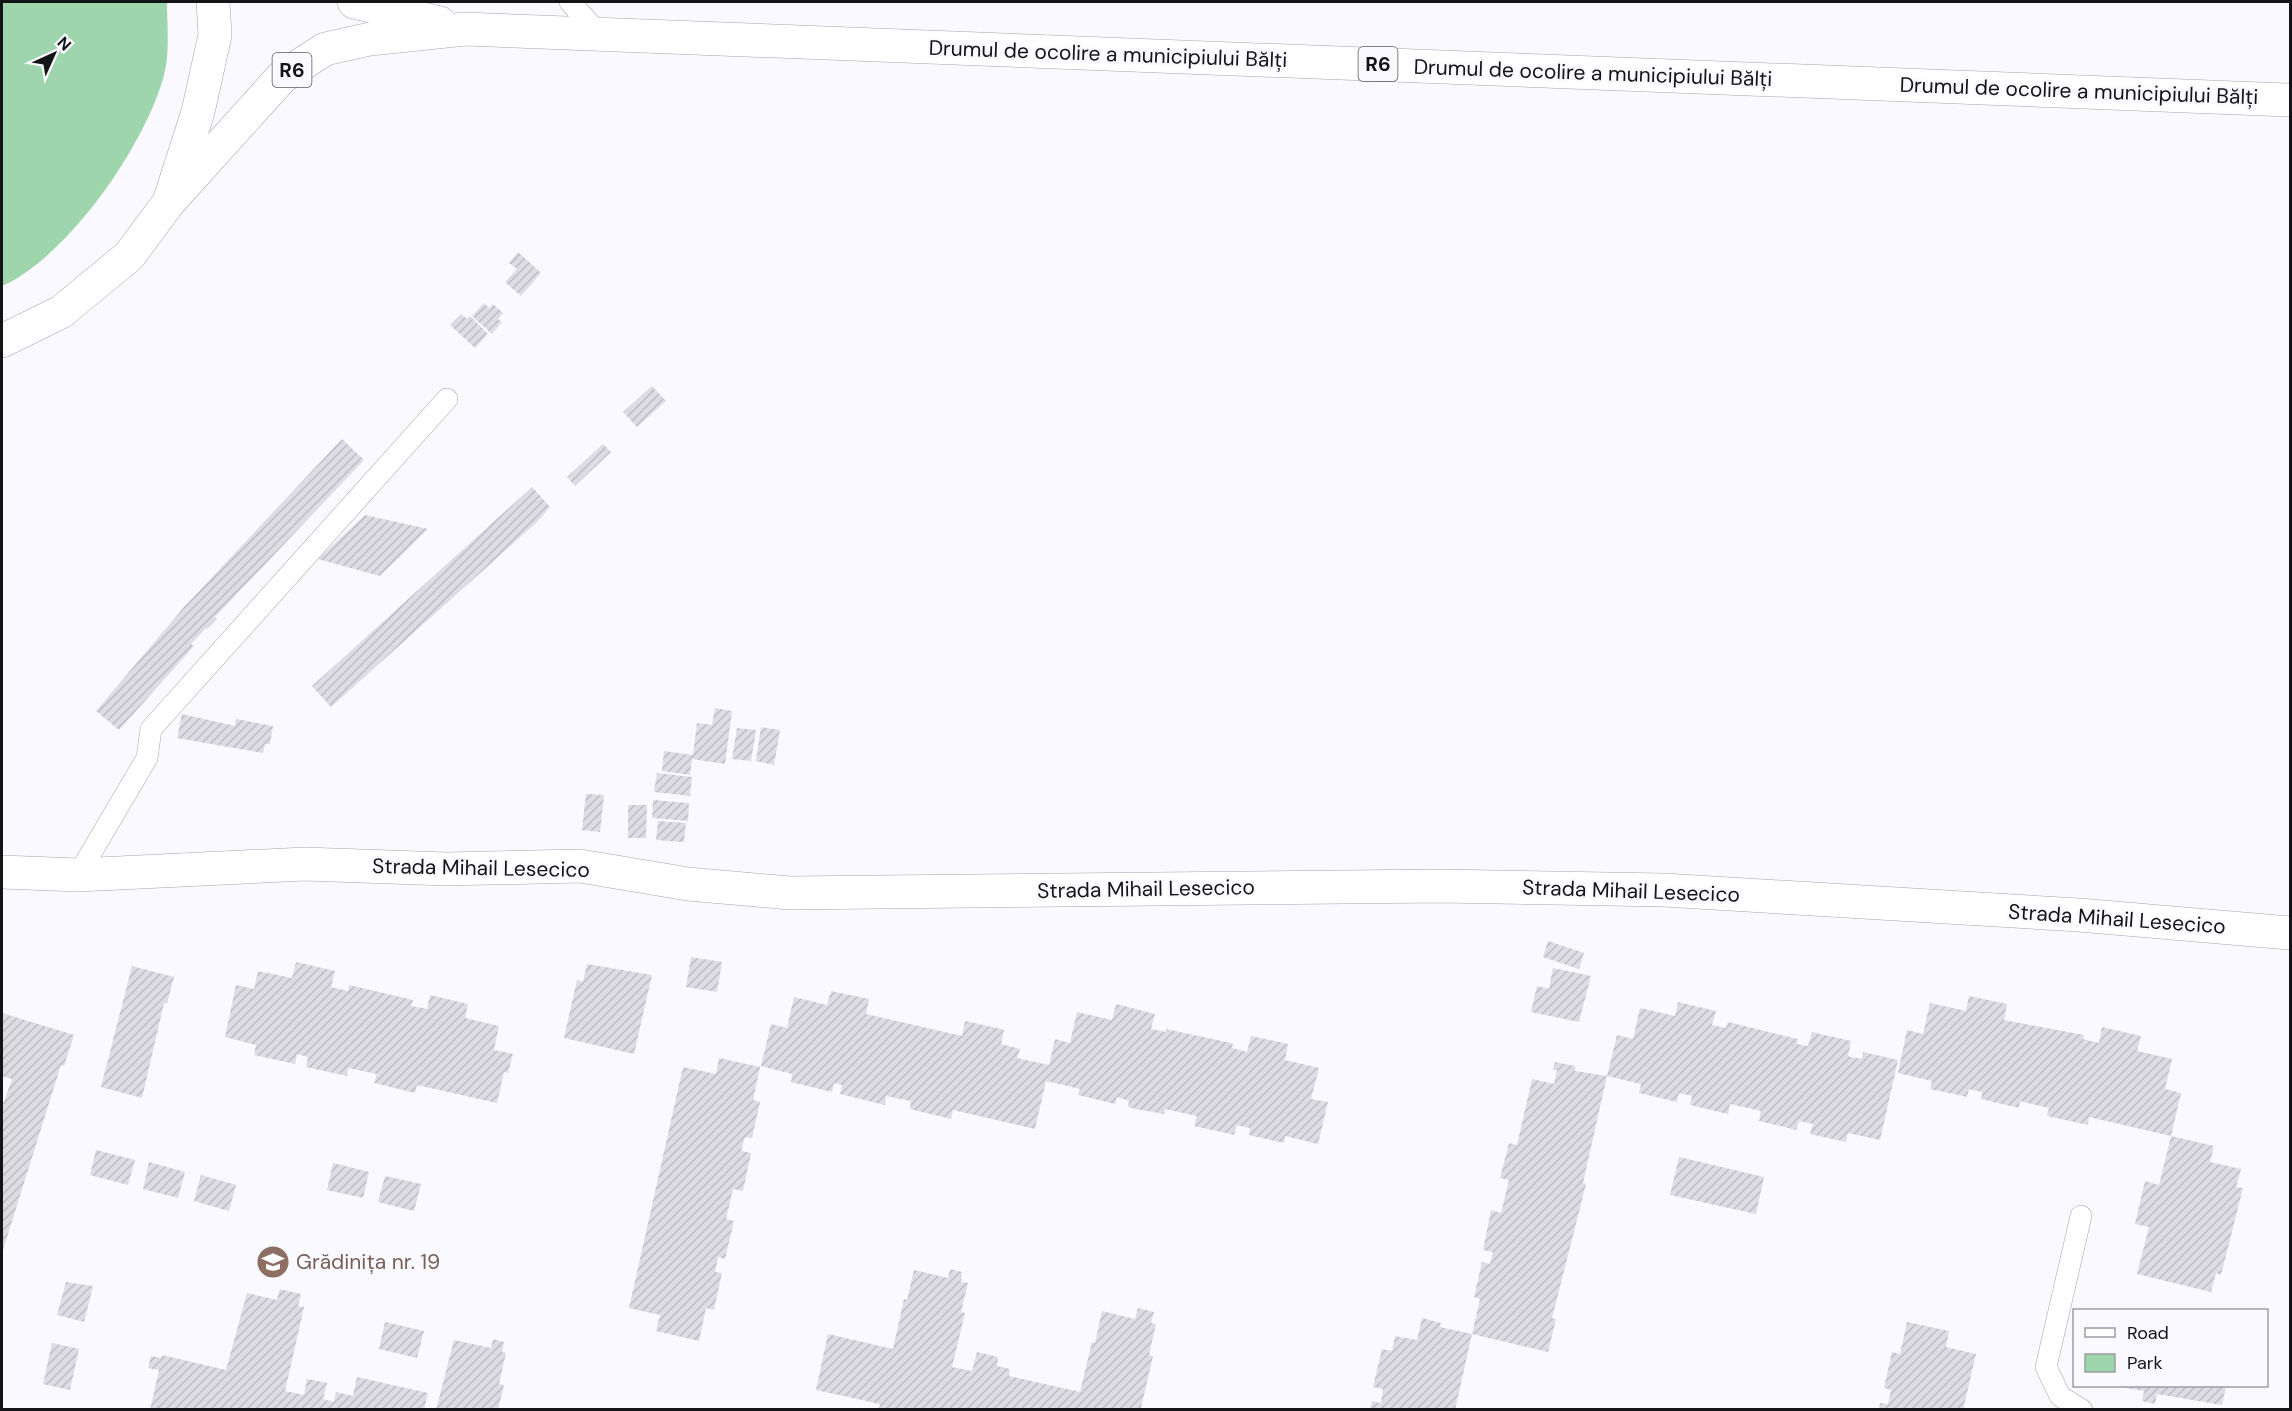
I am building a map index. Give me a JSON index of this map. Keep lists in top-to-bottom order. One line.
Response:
{"streets":{"main road":["Drumul de ocolire a municipiului Bălți","R6","Strada Mihail Lesecico"]},"places":{"school or university":["Grădinița nr. 19"]},"legend":["Road","Park"],"north":"top right"}
